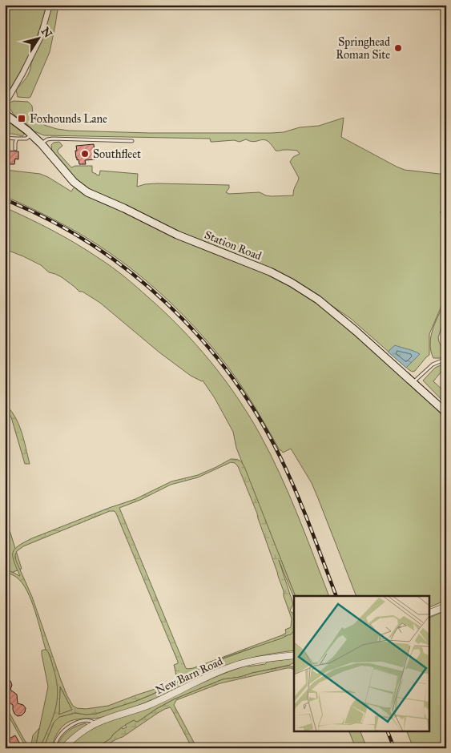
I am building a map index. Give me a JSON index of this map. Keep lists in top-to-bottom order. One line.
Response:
{"streets":{"main road":["Station Road"],"street":["New Barn Road"]},"places":{"other":["Springhead Roman Site","Southfleet"],"transit":["Foxhounds Lane"]},"north":"top right"}
